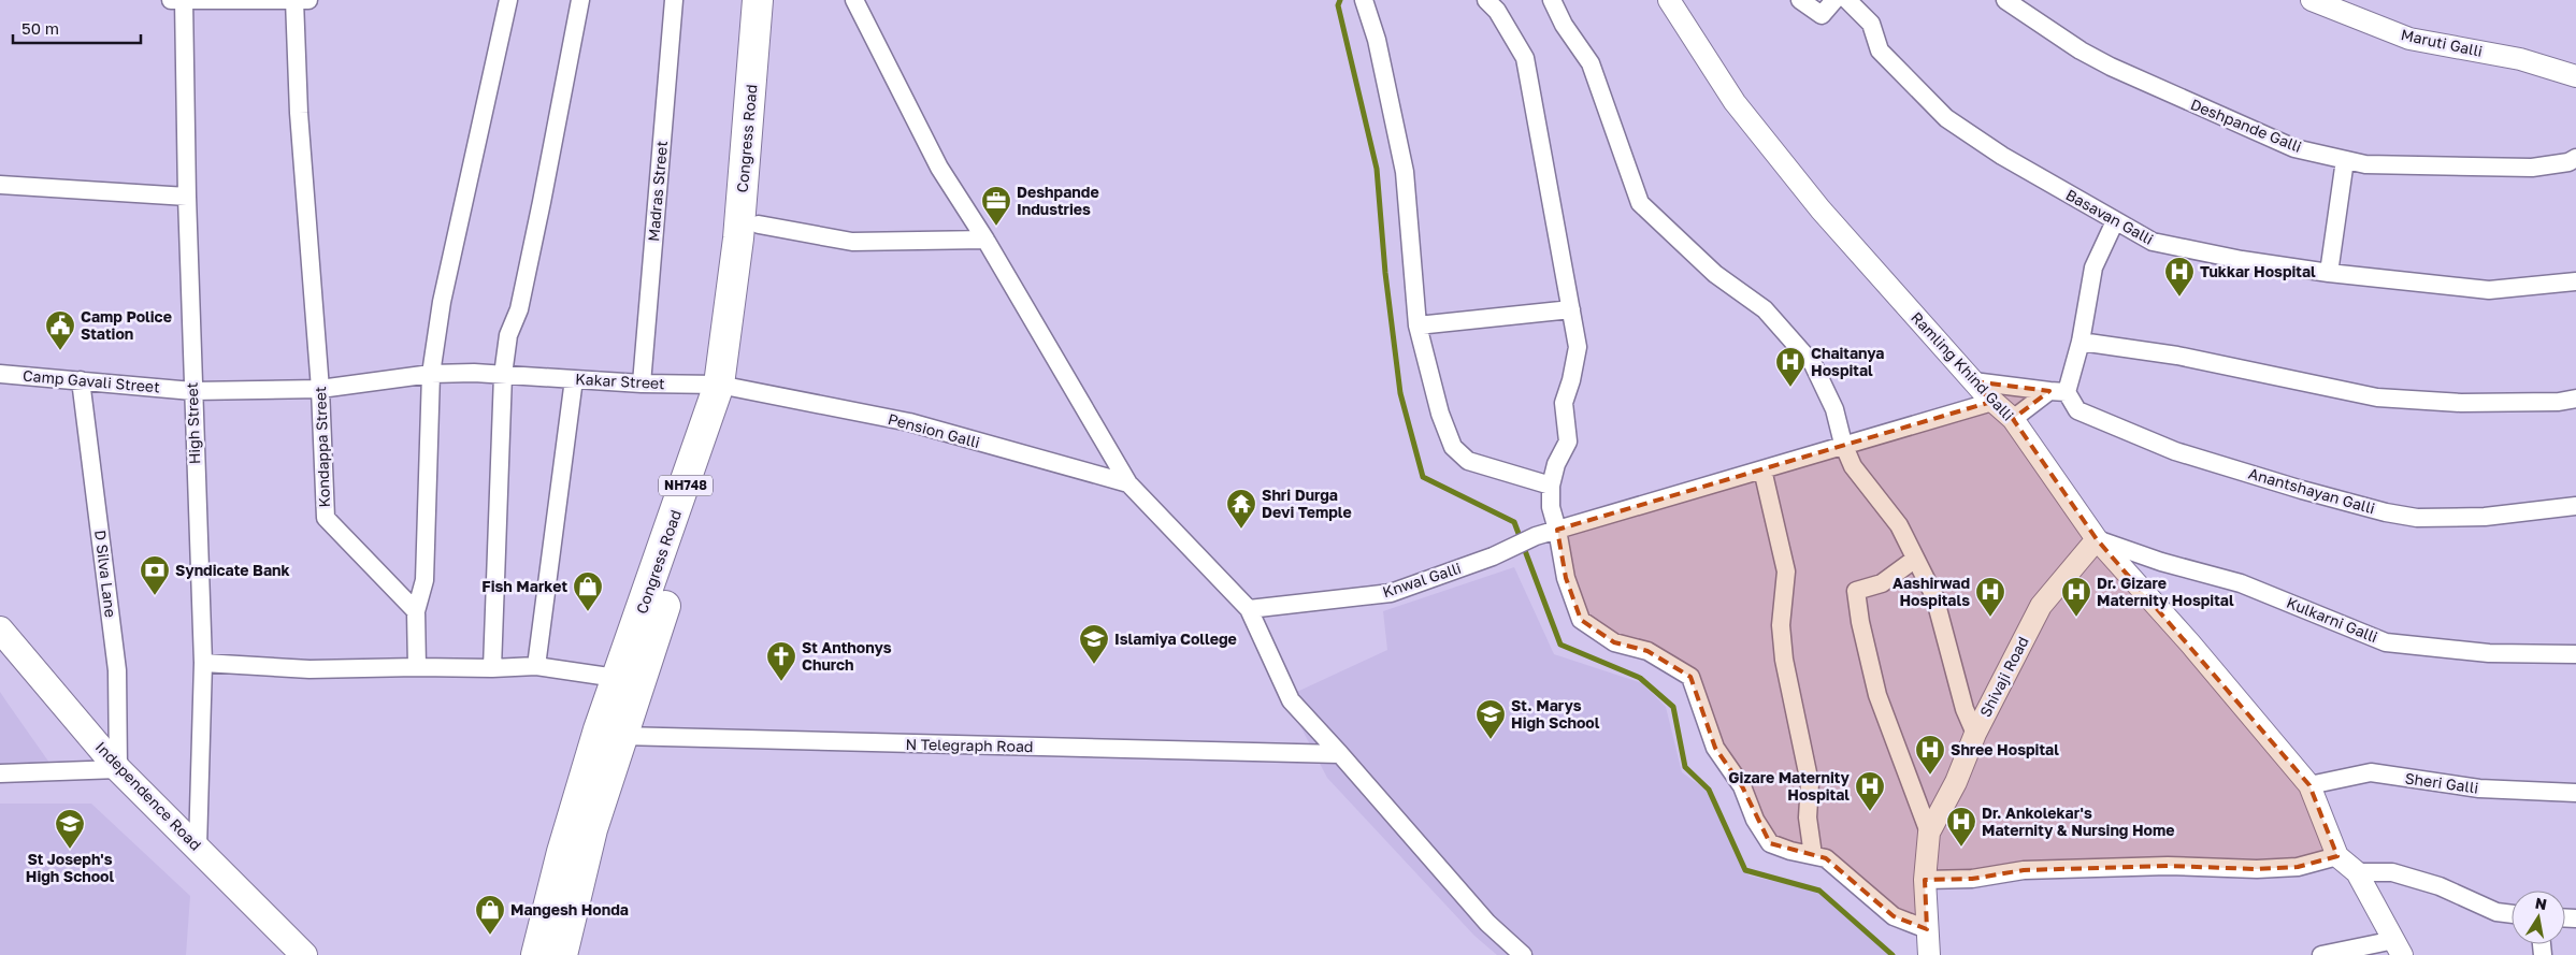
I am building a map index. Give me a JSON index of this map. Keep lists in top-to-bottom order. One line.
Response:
{"streets":{"highway":["Congress Road","NH748"],"main road":["Independence Road"],"street":["Maruti Galli","Deshpande Galli","Madras Street","Basavan Galli","Ramling Khind Galli","Camp Gavali Street","Kakar Street","High Street","Pension Galli","Kondappa Street","Anantshayan Galli","D Silva Lane","Knwal Galli","Kulkarni Galli","Shivaji Road","N Telegraph Road","Sheri Galli"]},"crossings":[["Congress Road","Kakar Street"],["Congress Road","Pension Galli"],["Congress Road","N Telegraph Road"],["Madras Street","Kakar Street"],["Ramling Khind Galli","Knwal Galli"],["Ramling Khind Galli","Kulkarni Galli"],["Ramling Khind Galli","Shivaji Road"],["Ramling Khind Galli","Sheri Galli"],["Camp Gavali Street","Kakar Street"],["Camp Gavali Street","High Street"],["Camp Gavali Street","Kondappa Street"],["Camp Gavali Street","D Silva Lane"],["Kakar Street","Pension Galli"],["High Street","Independence Road"],["D Silva Lane","Independence Road"],["Kulkarni Galli","Shivaji Road"]],"places":{"office":["Deshpande Industries"],"hospital":["Tukkar Hospital","Chaitanya Hospital","Aashirwad Hospitals","Dr. Gizare Maternity Hospital","Shree Hospital","Gizare Maternity Hospital","Dr. Ankolekar's Maternity & Nursing Home"],"public building":["Camp Police Station"],"temple":["Shri Durga Devi Temple"],"bank":["Syndicate Bank"],"shop":["Fish Market","Mangesh Honda"],"school or university":["Islamiya College","St. Marys High School","St Joseph's High School"],"church":["St Anthonys Church"]},"scale_bar":"50 m","north":"top"}
